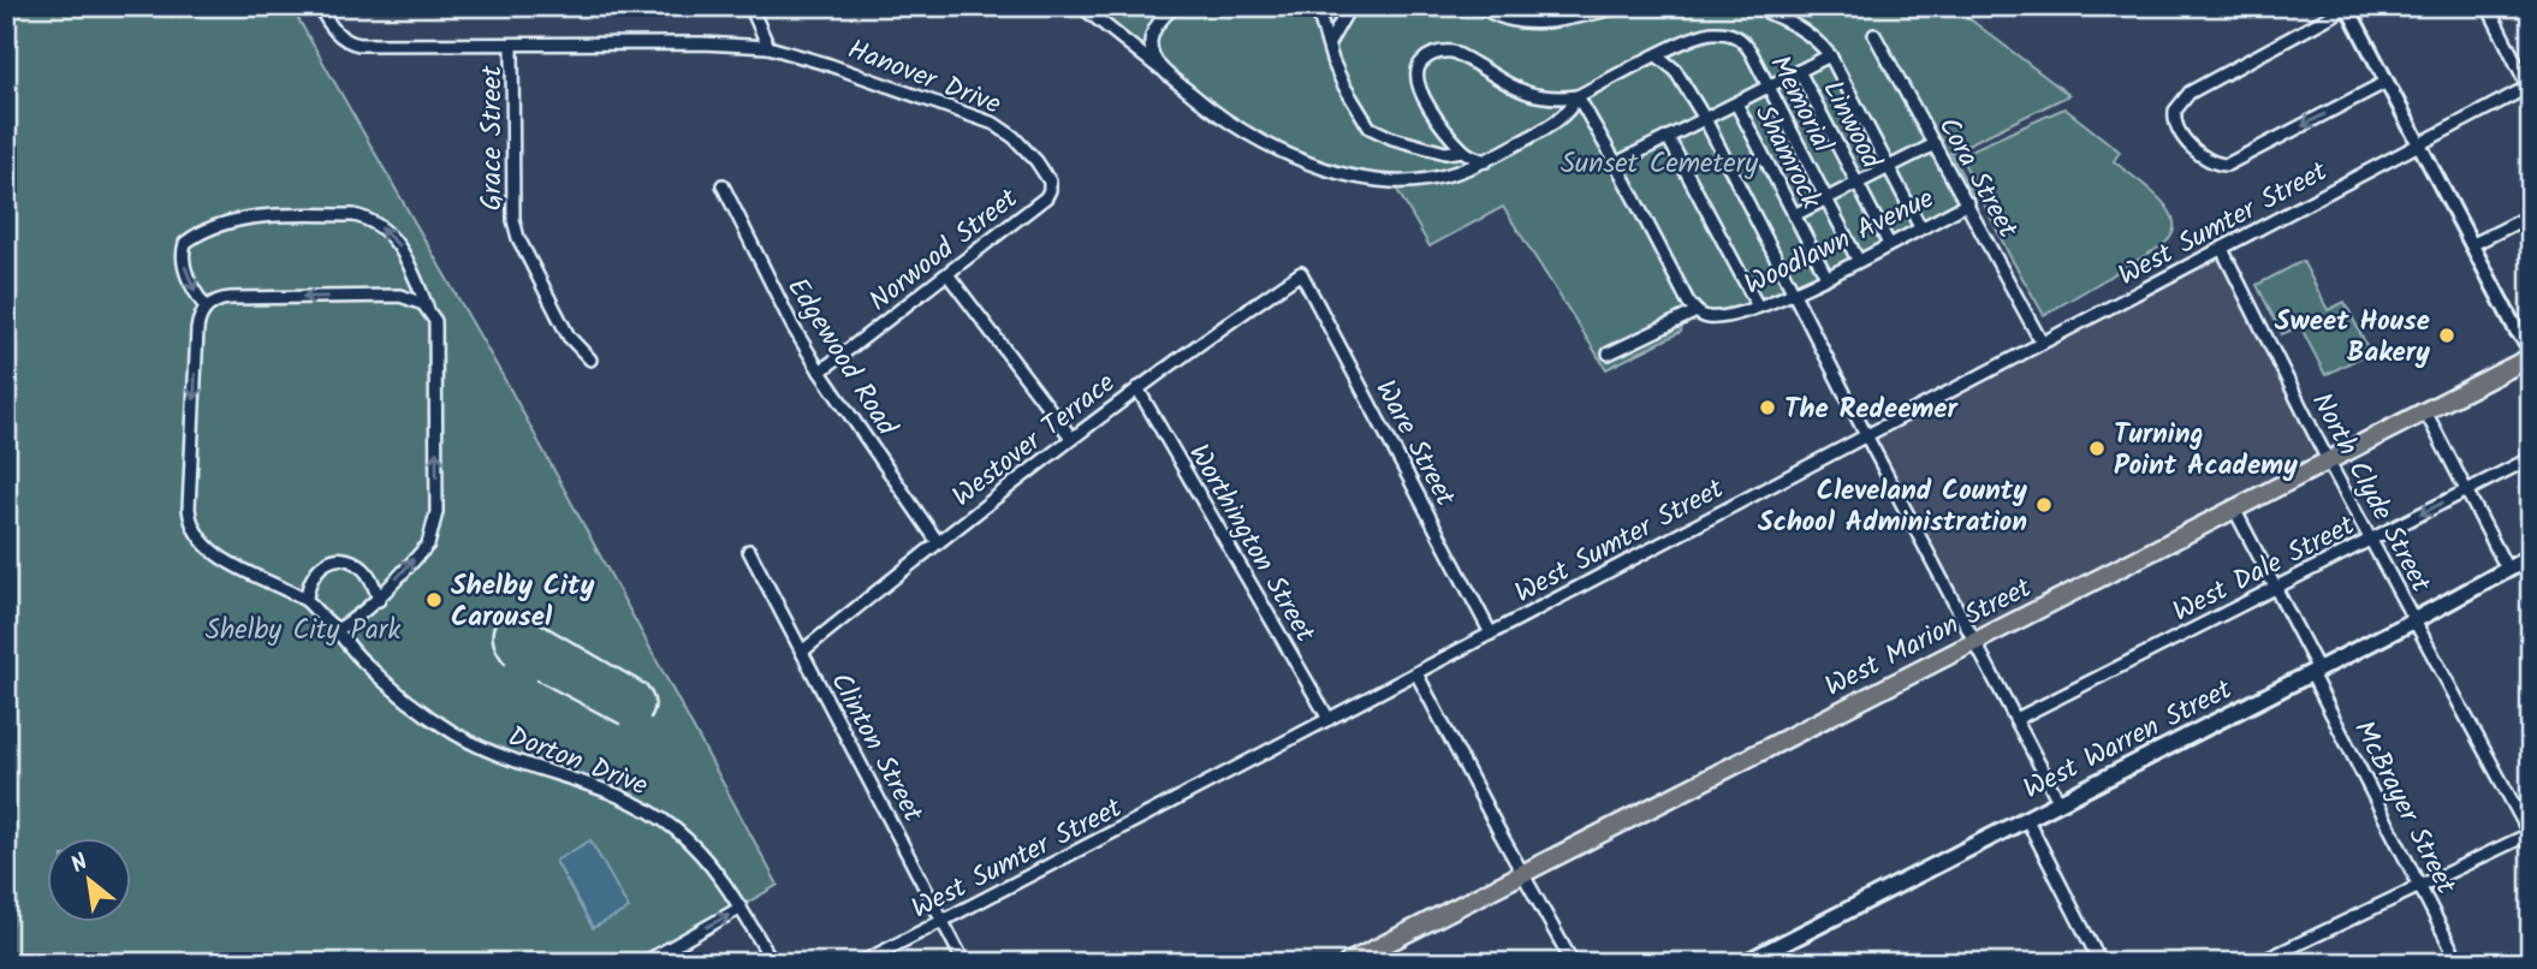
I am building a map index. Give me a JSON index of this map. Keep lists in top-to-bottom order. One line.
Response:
{"streets":{"main road":["West Marion Street","West Warren Street"],"street":["Hanover Drive","Memorial","Linwood","Grace Street","Shamrock","Cora Street","West Sumter Street","Woodlawn Avenue","Norwood Street","Edgewood Road","Westover Terrace","Ware Street","North Clyde Street","Worthington Street","West Dale Street","Clinton Street","Dorton Drive","McBrayer Street"]},"crossings":[["Hanover Drive","Grace Street"],["Hanover Drive","Norwood Street"],["Memorial","Woodlawn Avenue"],["Linwood","Woodlawn Avenue"],["Shamrock","Woodlawn Avenue"],["Cora Street","West Sumter Street"],["Cora Street","Woodlawn Avenue"],["West Sumter Street","Ware Street"],["West Sumter Street","North Clyde Street"],["West Sumter Street","Worthington Street"],["West Sumter Street","Clinton Street"],["Norwood Street","Edgewood Road"],["Edgewood Road","Westover Terrace"],["Westover Terrace","Ware Street"],["Westover Terrace","Worthington Street"],["Westover Terrace","Clinton Street"],["North Clyde Street","West Dale Street"],["North Clyde Street","West Marion Street"],["North Clyde Street","West Warren Street"],["West Dale Street","McBrayer Street"],["West Marion Street","McBrayer Street"],["West Warren Street","McBrayer Street"]],"parks":["Sunset Cemetery","Shelby City Park"],"places":["Sweet House Bakery","The Redeemer","Turning Point Academy","Cleveland County School Administration","Shelby City Carousel"],"north":"top left"}
